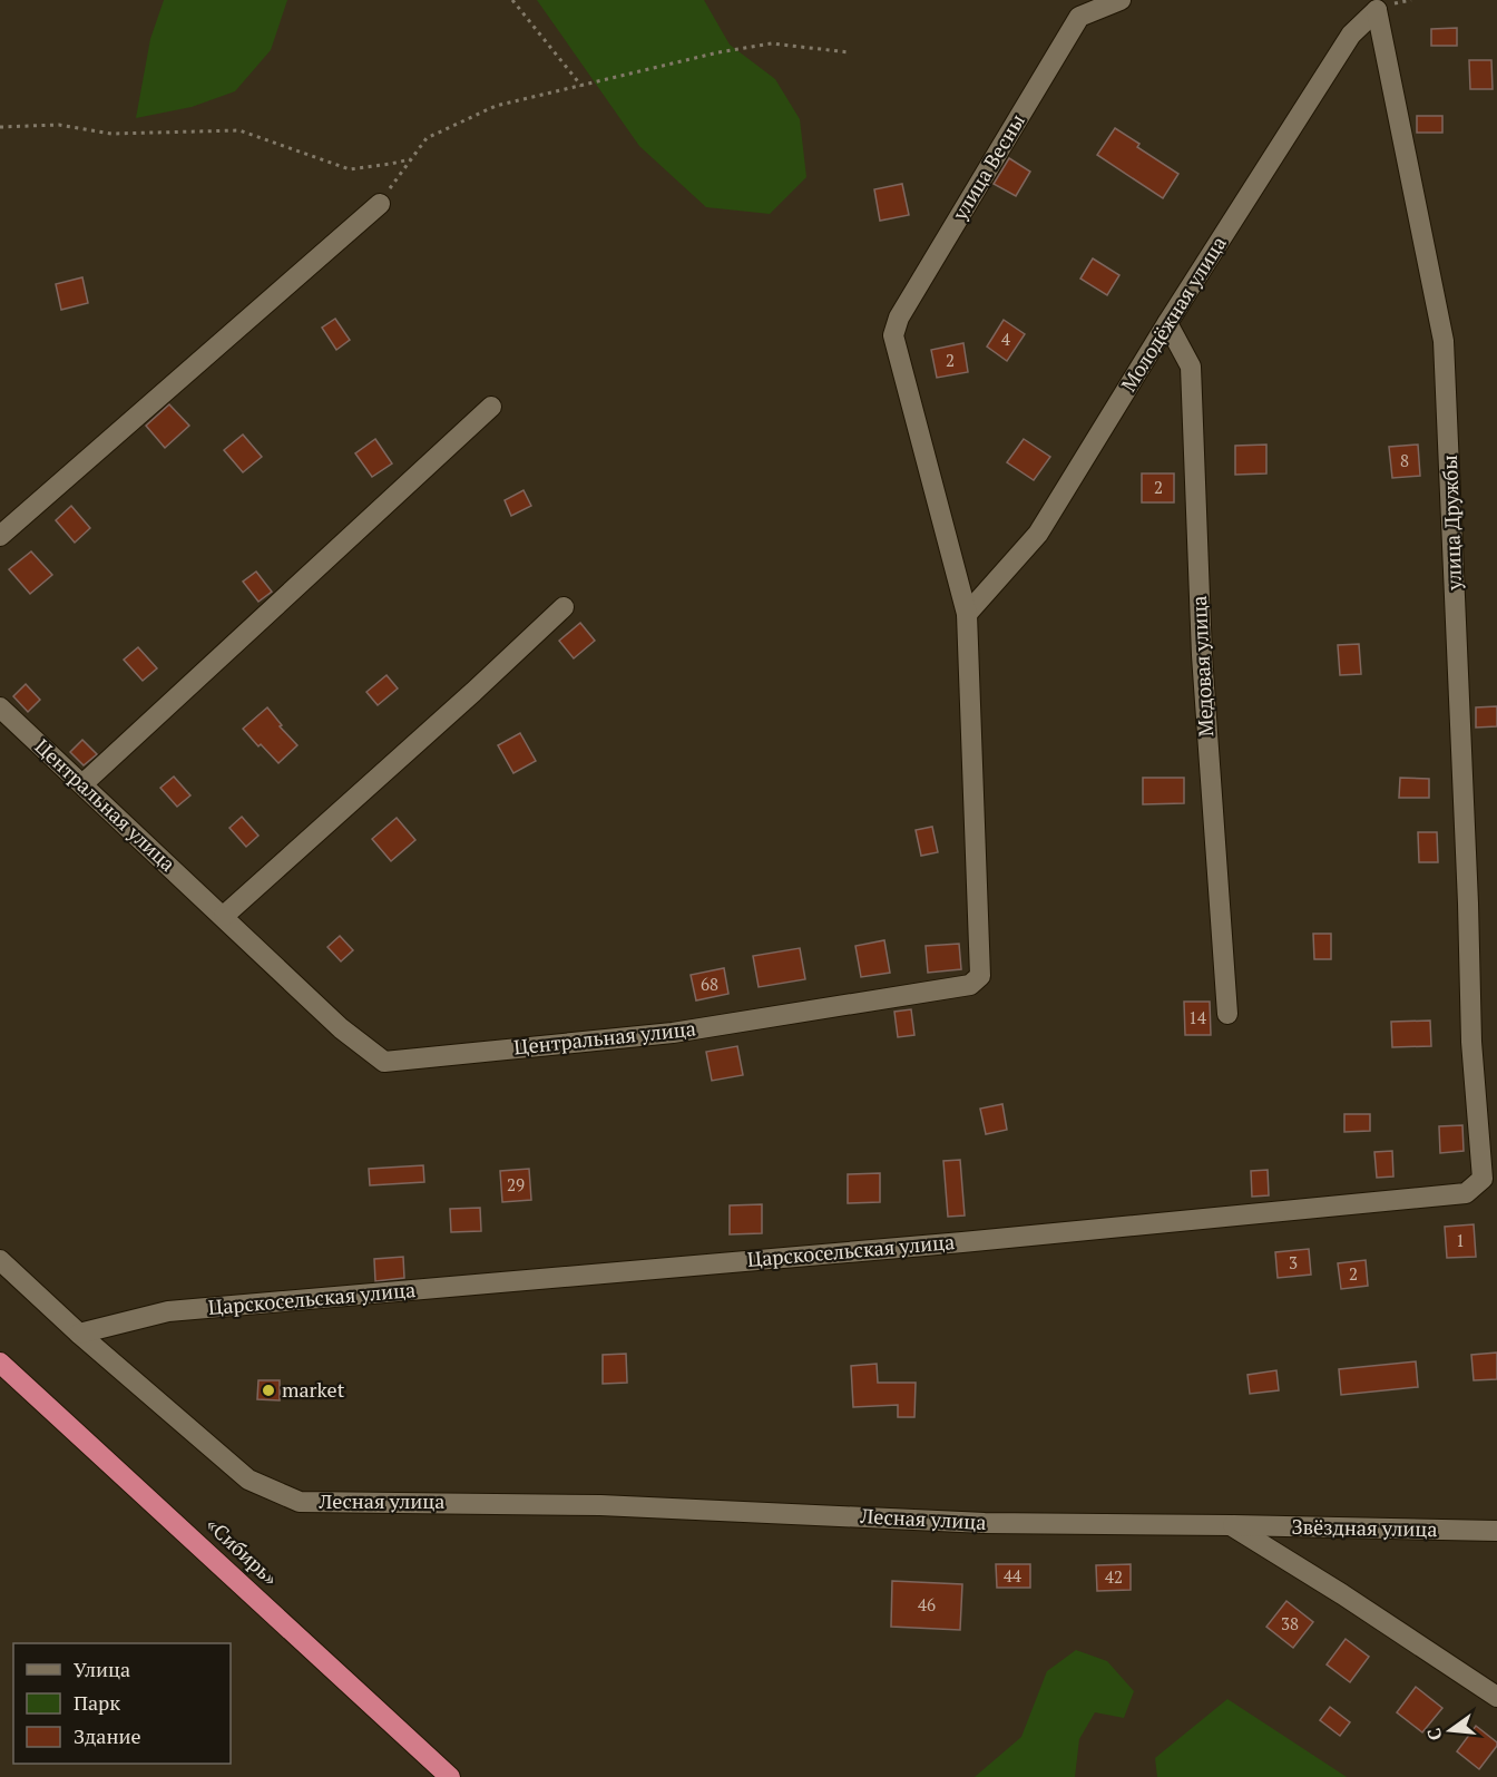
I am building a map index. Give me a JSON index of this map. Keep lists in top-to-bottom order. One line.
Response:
{"streets":{"highway":["«Сибирь»"],"street":["улица Весны","Молодёжная улица","улица Дружбы","Медовая улица","Центральная улица","Царскосельская улица","Лесная улица","Звёздная улица"]},"crossings":[["улица Весны","Молодёжная улица"],["улица Весны","Центральная улица"],["Молодёжная улица","улица Дружбы"],["Молодёжная улица","Медовая улица"],["Молодёжная улица","Центральная улица"],["улица Дружбы","Царскосельская улица"],["Царскосельская улица","Лесная улица"],["Лесная улица","Звёздная улица"]],"places":["market"],"house_numbers":["4","2","8","2","68","14","29","1","3","2","44","42","46","38"],"legend":["Улица","Парк","Здание"],"north":"left"}
